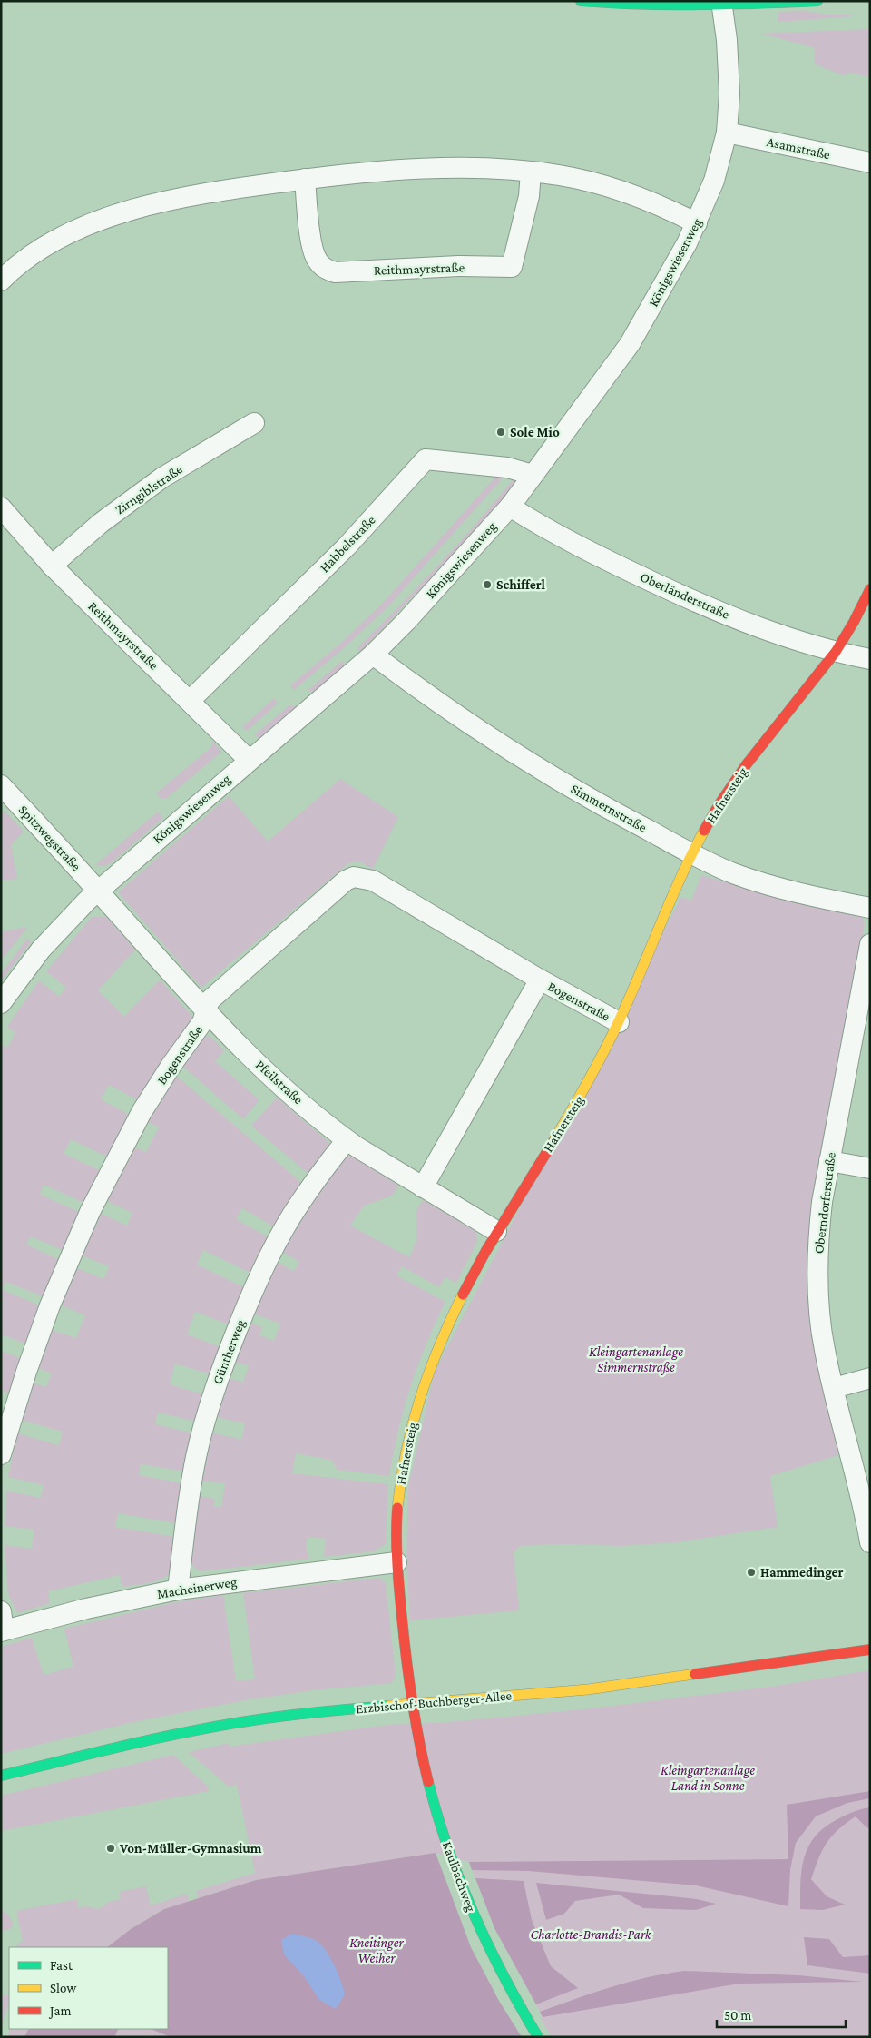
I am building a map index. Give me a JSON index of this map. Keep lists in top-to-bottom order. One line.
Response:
{"streets":{"street":["Asamstraße","Königswiesenweg","Reithmayrstraße","Zirngiblstraße","Habbelstraße","Oberländerstraße","Hafnersteig","Simmernstraße","Spitzwegstraße","Bogenstraße","Pfeilstraße","Oberndorferstraße","Güntherweg","Macheinerweg","Erzbischof-Buchberger-Allee","Kaulbachweg"]},"crossings":[["Asamstraße","Königswiesenweg"],["Königswiesenweg","Reithmayrstraße"],["Königswiesenweg","Habbelstraße"],["Königswiesenweg","Oberländerstraße"],["Königswiesenweg","Simmernstraße"],["Königswiesenweg","Spitzwegstraße"],["Königswiesenweg","Pfeilstraße"],["Reithmayrstraße","Zirngiblstraße"],["Reithmayrstraße","Habbelstraße"],["Oberländerstraße","Hafnersteig"],["Hafnersteig","Simmernstraße"],["Hafnersteig","Bogenstraße"],["Hafnersteig","Pfeilstraße"],["Hafnersteig","Macheinerweg"],["Hafnersteig","Erzbischof-Buchberger-Allee"],["Hafnersteig","Kaulbachweg"],["Spitzwegstraße","Pfeilstraße"],["Bogenstraße","Pfeilstraße"],["Pfeilstraße","Güntherweg"],["Güntherweg","Macheinerweg"],["Erzbischof-Buchberger-Allee","Kaulbachweg"]],"parks":["Kleingartenanlage Simmernstraße","Kleingartenanlage Land in Sonne","Charlotte-Brandis-Park","Kneitinger Weiher"],"places":["Sole Mio","Schifferl","Hammedinger","Von-Müller-Gymnasium"],"legend":["Fast","Slow","Jam"],"scale_bar":"50 m"}
